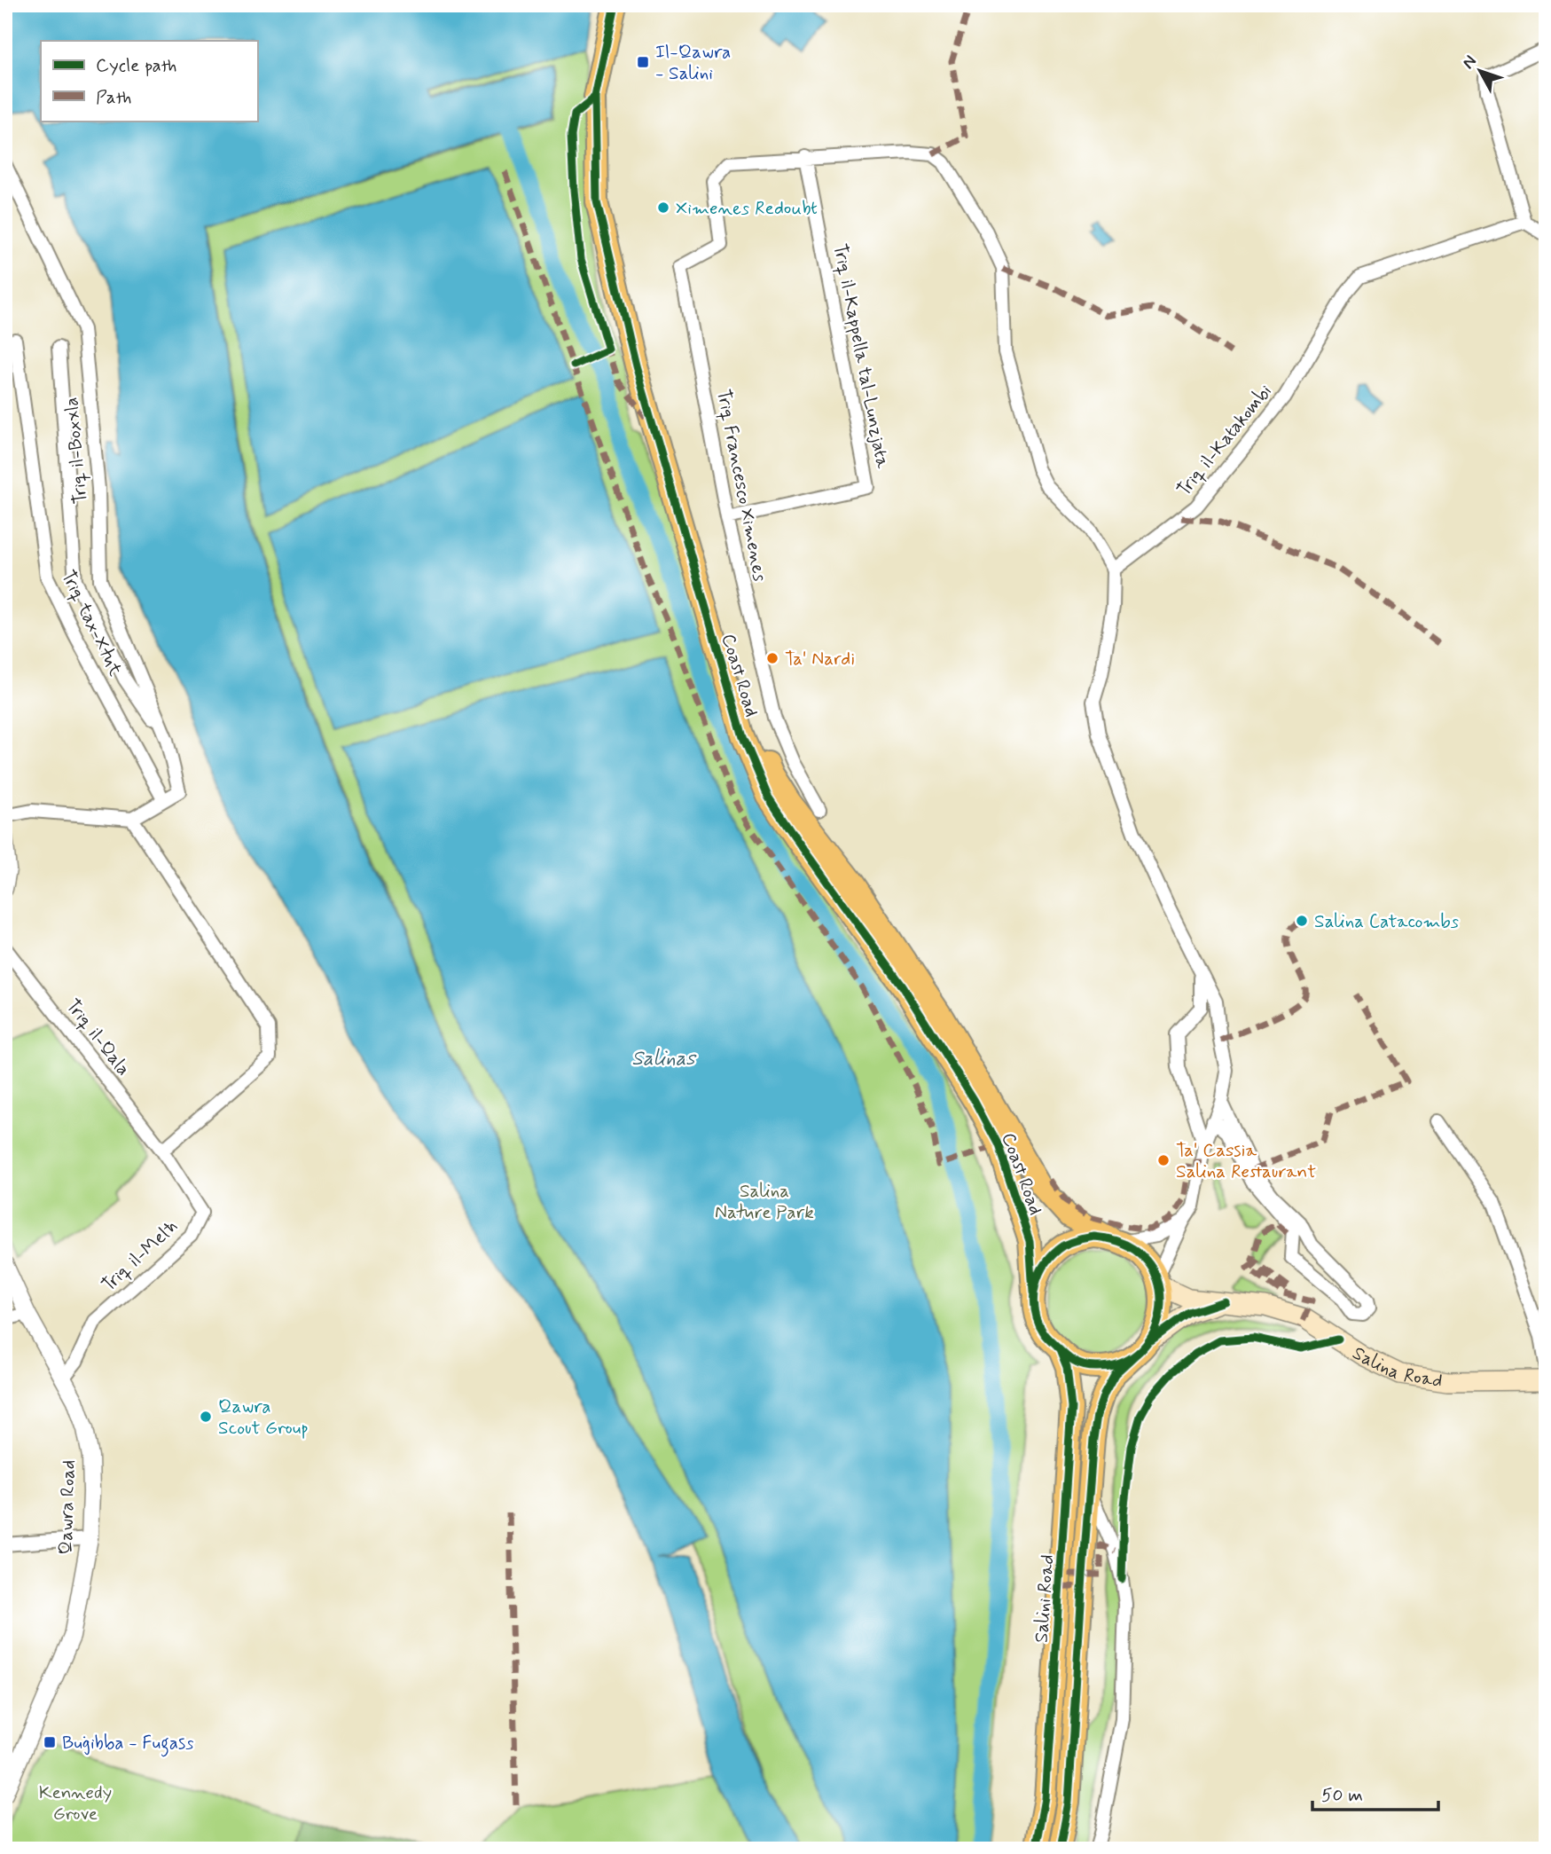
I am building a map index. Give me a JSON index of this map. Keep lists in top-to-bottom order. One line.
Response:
{"streets":{"highway":["Coast Road","Salini Road"],"main road":["Salina Road"],"street":["Triq il-Kappella tal-Lunzjata","Triq il-Katakombi","Triq il-Boxxla","Triq Francesco Ximenes","Triq tax-Xtut","Triq il-Qala","Triq il-Melħ","Qawra Road"]},"crossings":[["Triq il-Kappella tal-Lunzjata","Triq Francesco Ximenes"],["Triq il-Boxxla","Triq tax-Xtut"],["Coast Road","Salina Road"],["Coast Road","Salini Road"],["Triq il-Qala","Triq il-Melħ"],["Triq il-Melħ","Qawra Road"],["Salina Road","Salini Road"]],"water":["Salinas"],"parks":["Salina Nature Park","Kennedy Grove"],"places":{"transit":["Il-Qawra - Salini","Buġibba - Fugass"],"other":["Ximenes Redoubt","Ta' Nardi","Salina Catacombs","Ta' Cassia Salina Restaurant","Qawra Scout Group"]},"legend":["Cycle path","Path"],"scale_bar":"50 m","north":"top left"}
